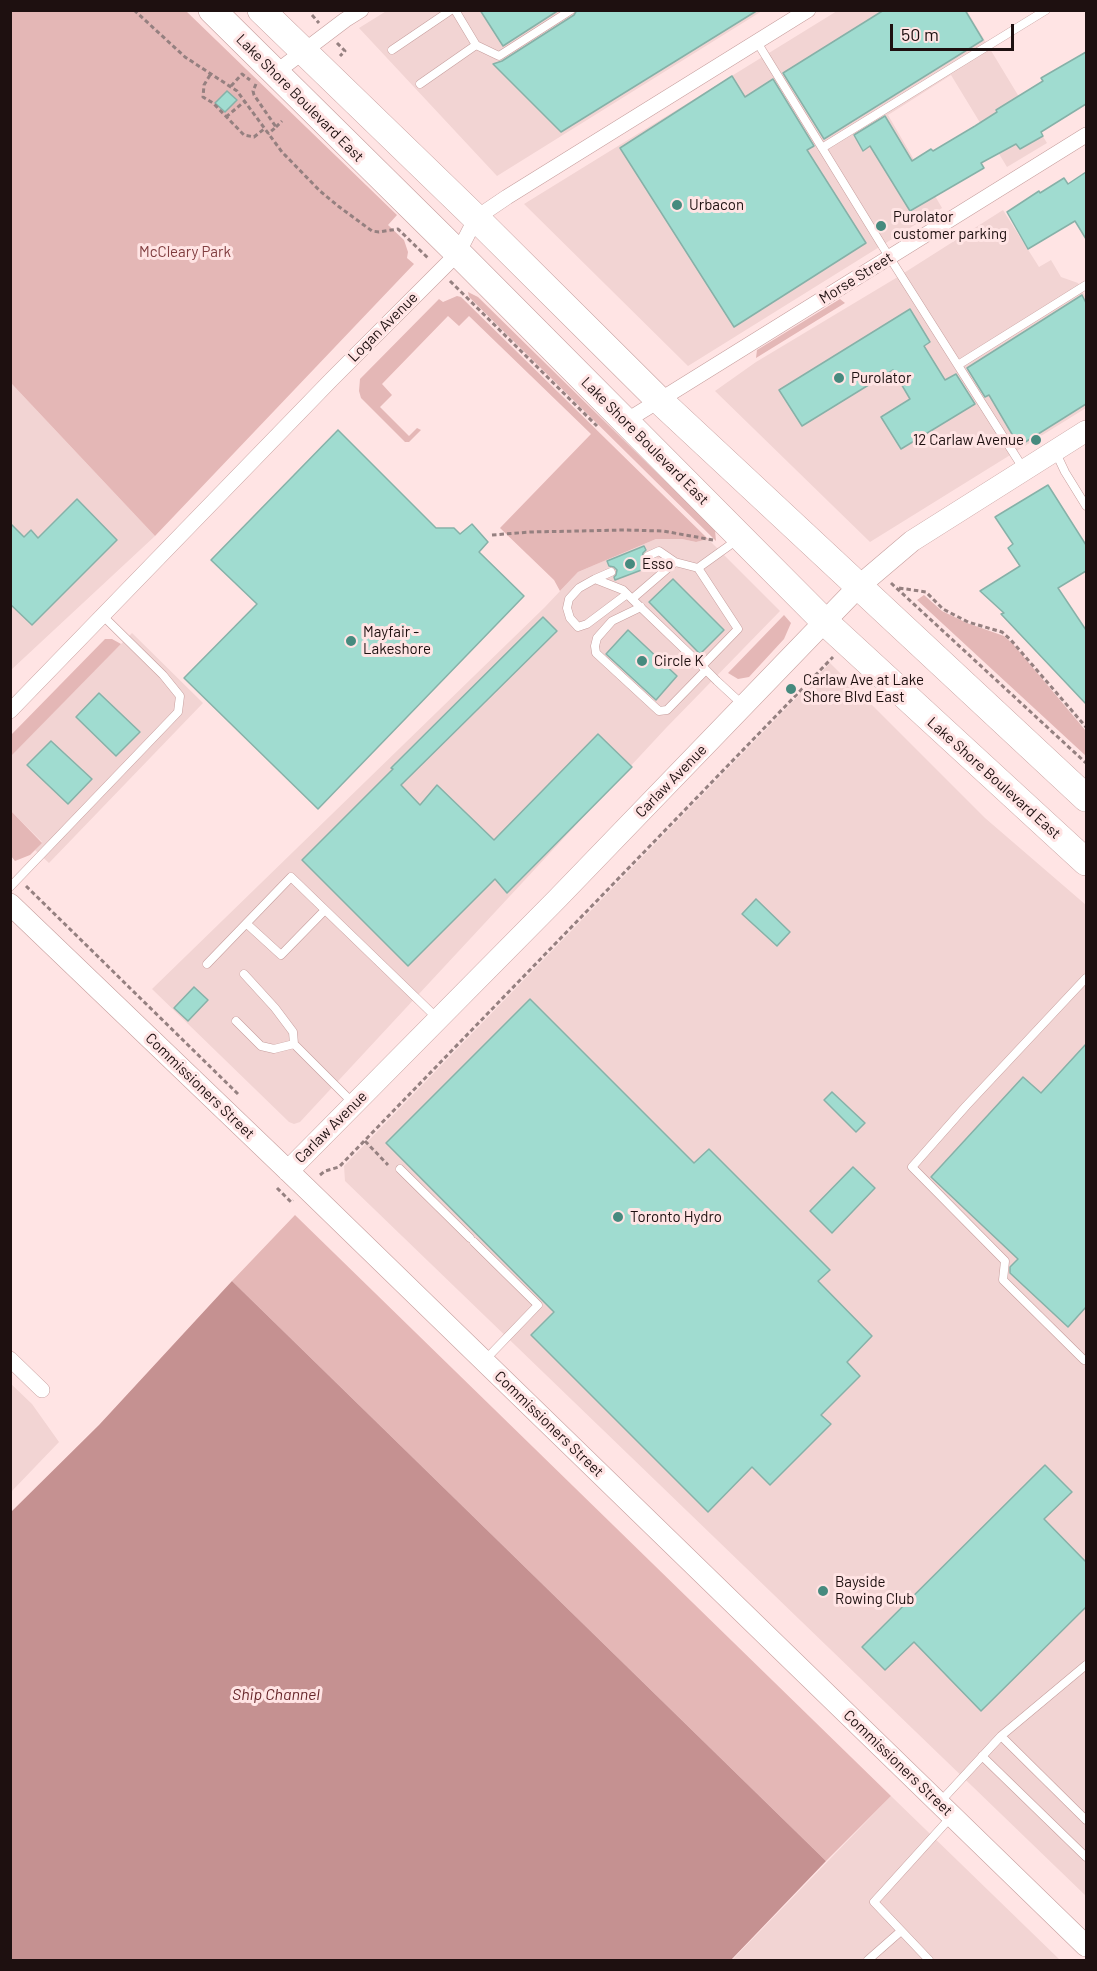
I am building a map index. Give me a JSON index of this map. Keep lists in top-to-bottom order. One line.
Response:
{"streets":{"highway":["Lake Shore Boulevard East"],"street":["Morse Street","Logan Avenue","Carlaw Avenue","Commissioners Street"]},"crossings":[["Lake Shore Boulevard East","Morse Street"],["Lake Shore Boulevard East","Logan Avenue"],["Lake Shore Boulevard East","Carlaw Avenue"],["Carlaw Avenue","Commissioners Street"]],"water":["Ship Channel"],"parks":["McCleary Park"],"places":["Urbacon","Purolator customer parking","Purolator","12 Carlaw Avenue","Esso","Mayfair - Lakeshore","Circle K","Carlaw Ave at Lake Shore Blvd East","Toronto Hydro","Bayside Rowing Club"],"scale_bar":"50 m"}
